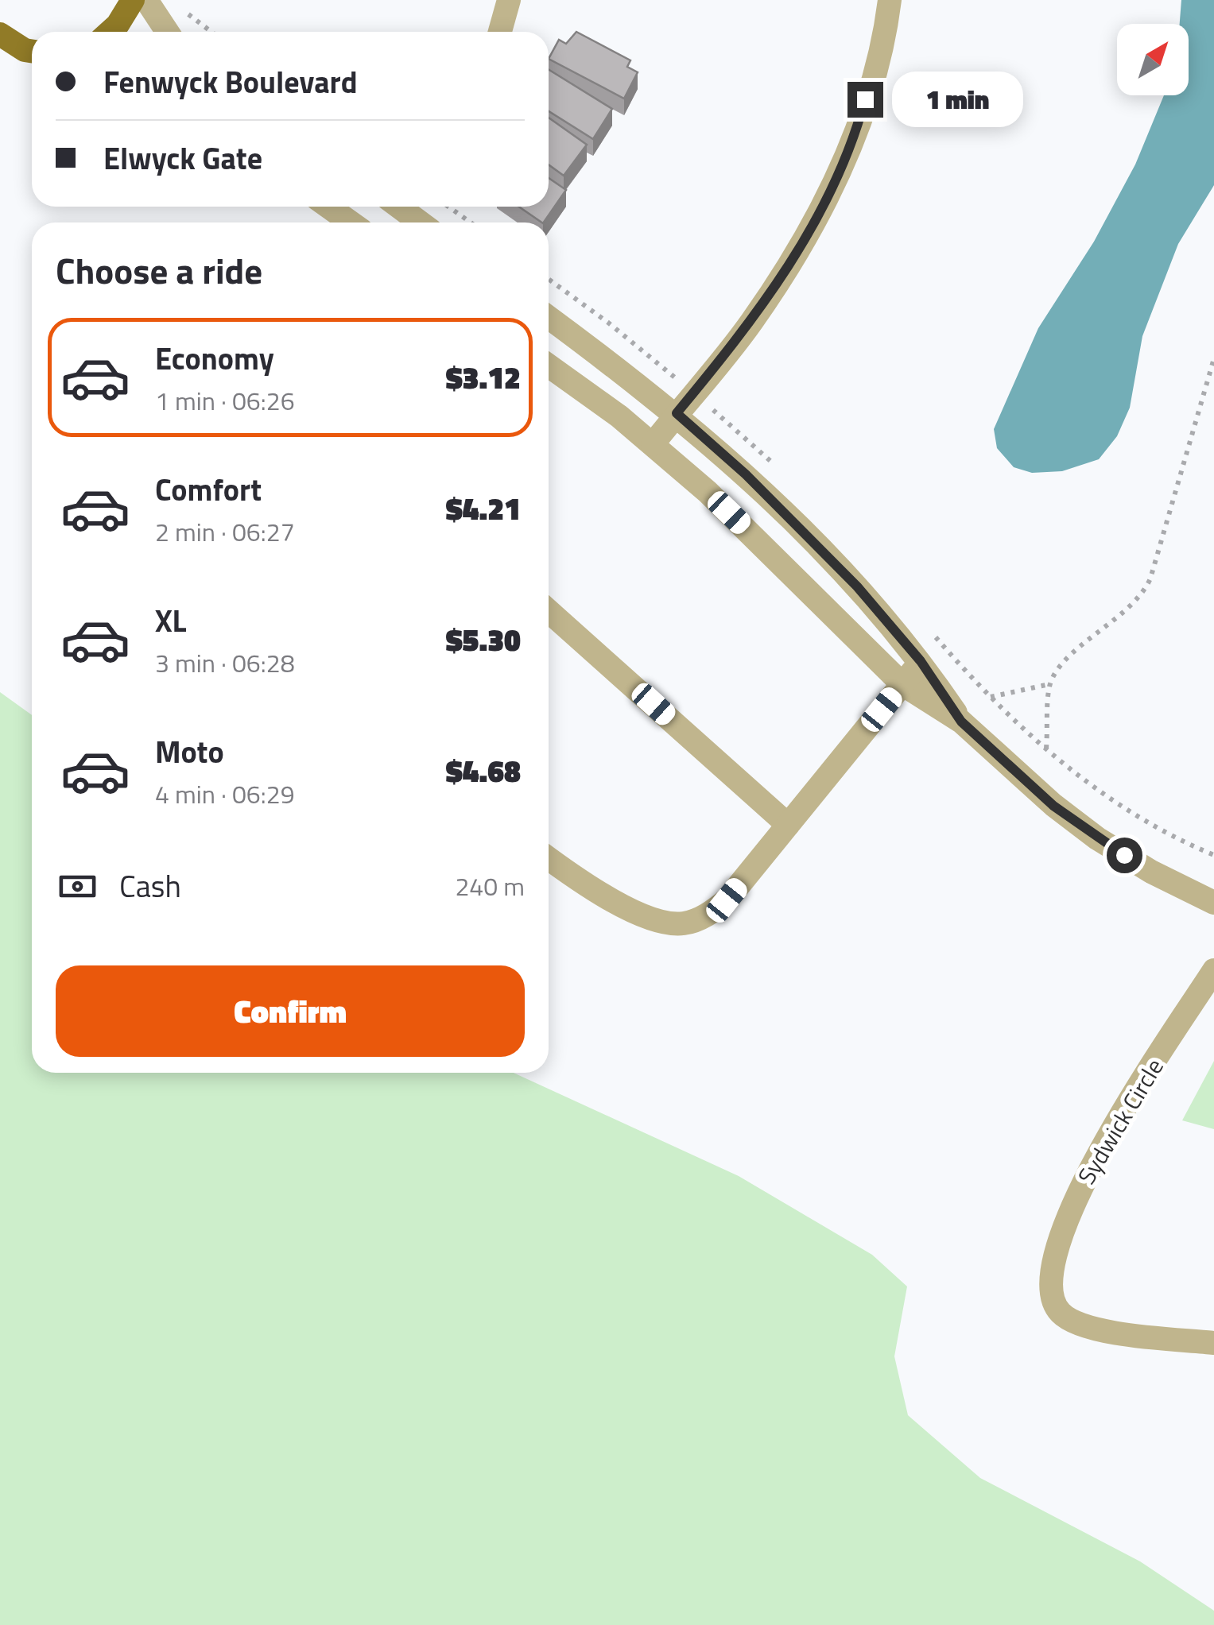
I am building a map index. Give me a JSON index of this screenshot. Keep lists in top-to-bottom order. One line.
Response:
{"streets":{"street":["Sydwick Circle"]},"north":"top right","page":{"banner":["Fenwyck Boulevard","Elwyck Gate"],"bubble":"1 min","heading":"Choose a ride","list":[{"name":"Economy","note":"1 min · 06:26","value":"$3.12"},{"name":"Comfort","note":"2 min · 06:27","value":"$4.21"},{"name":"XL","note":"3 min · 06:28","value":"$5.30"},{"name":"Moto","note":"4 min · 06:29","value":"$4.68"}],"pay":["Cash","240 m"],"buttons":"Confirm"}}
